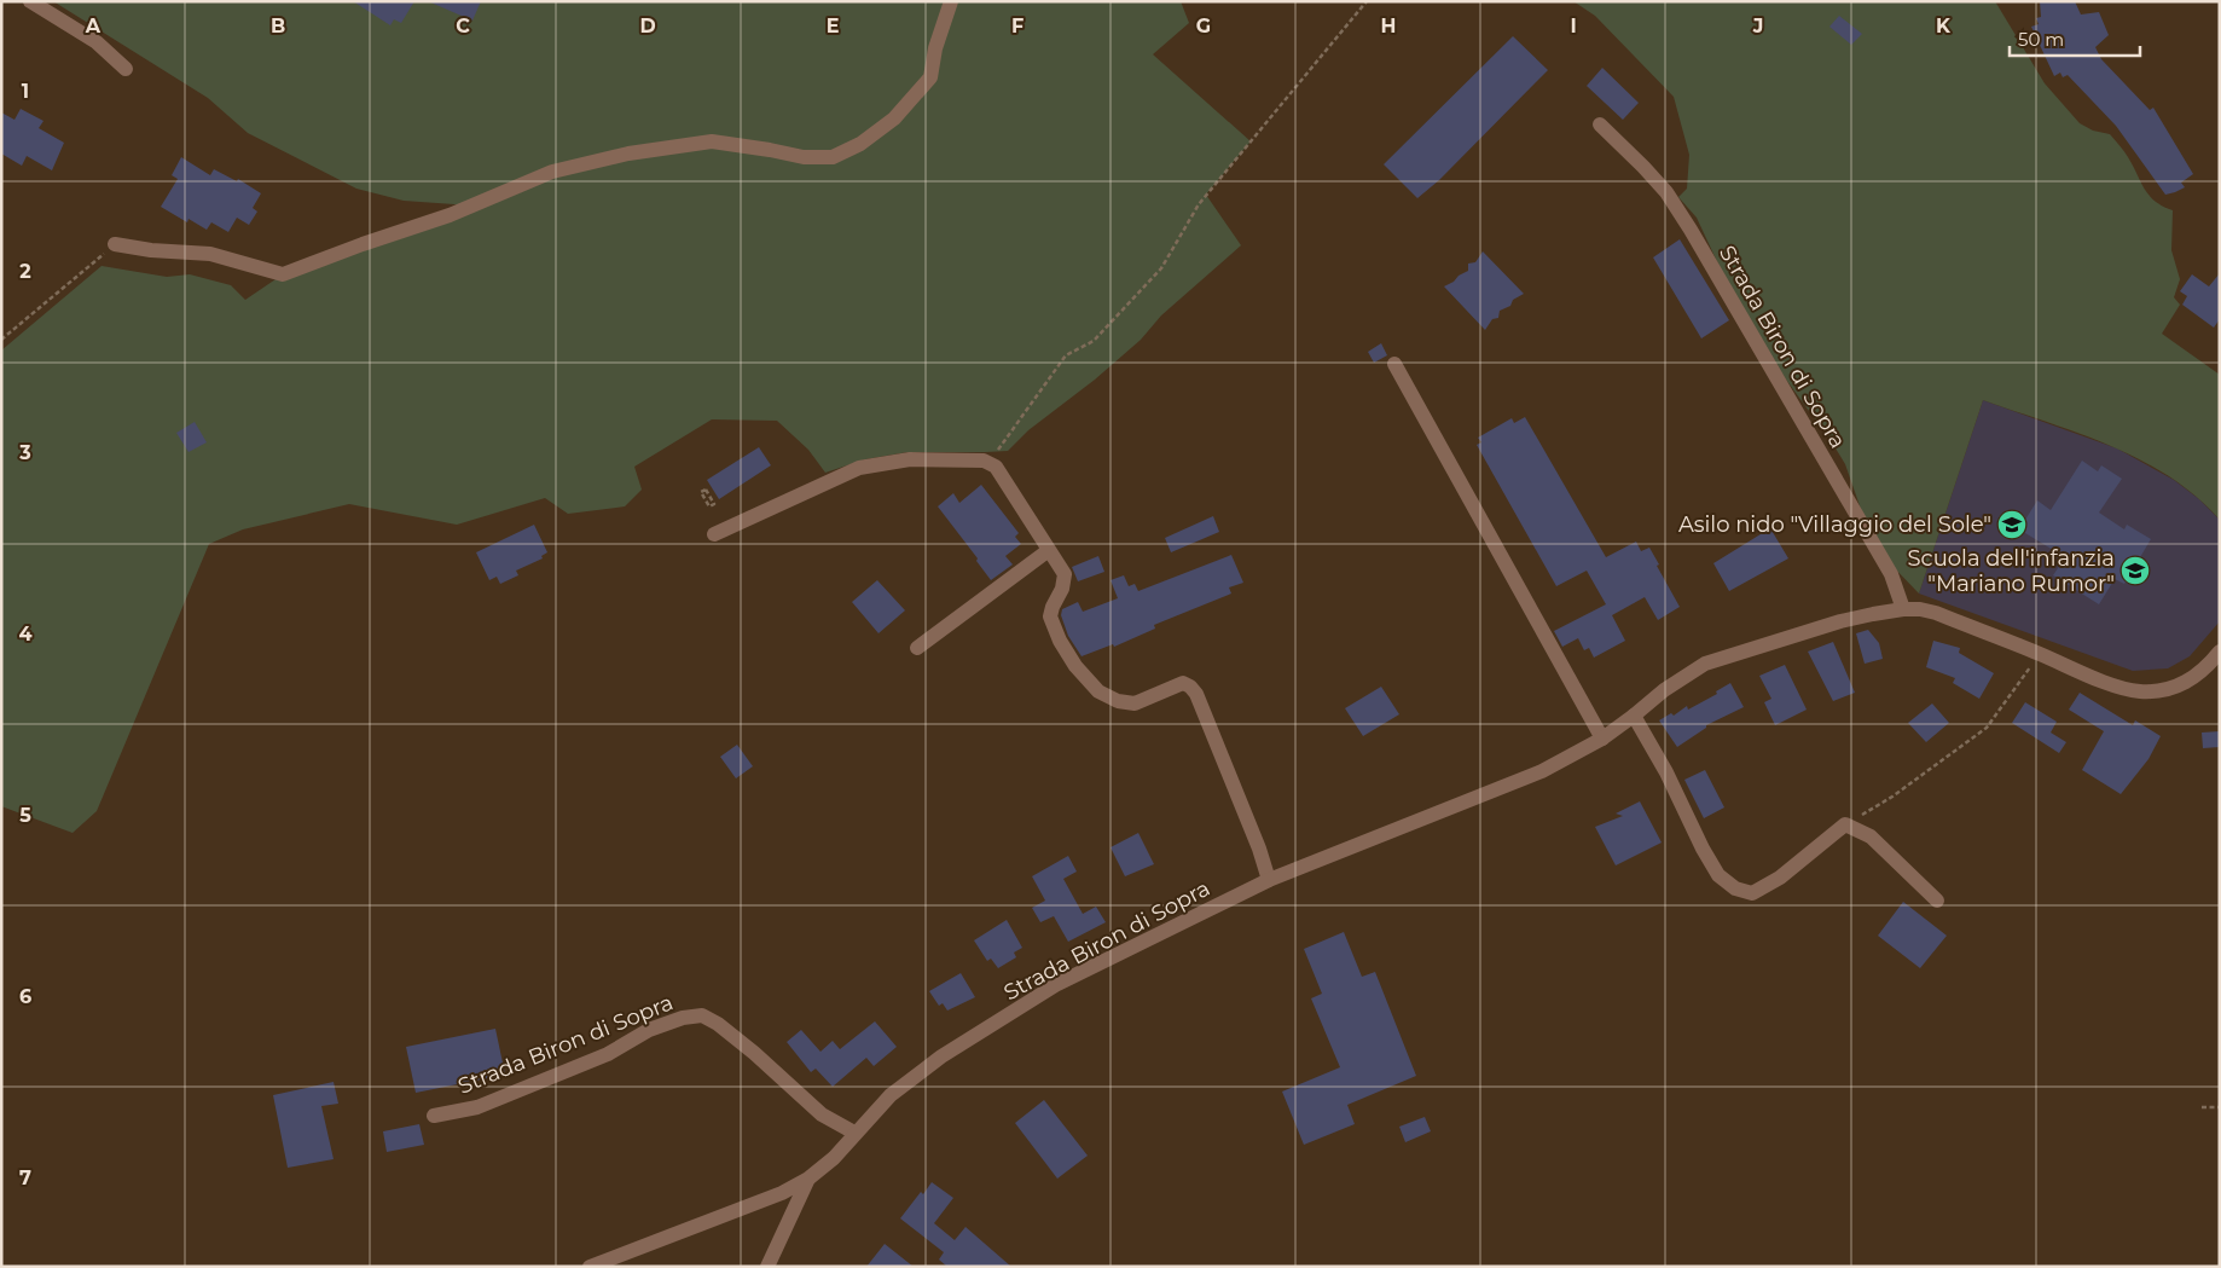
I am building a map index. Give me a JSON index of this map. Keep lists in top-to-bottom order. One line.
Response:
{"streets":{"street":["Strada Biron di Sopra"]},"places":{"school or university":["Asilo nido \"Villaggio del Sole\"","Scuola dell'infanzia \"Mariano Rumor\""]},"scale_bar":"50 m","grid":{"columns":["A","B","C","D","E","F","G","H","I","J","K"],"rows":["1","2","3","4","5","6","7"]}}
